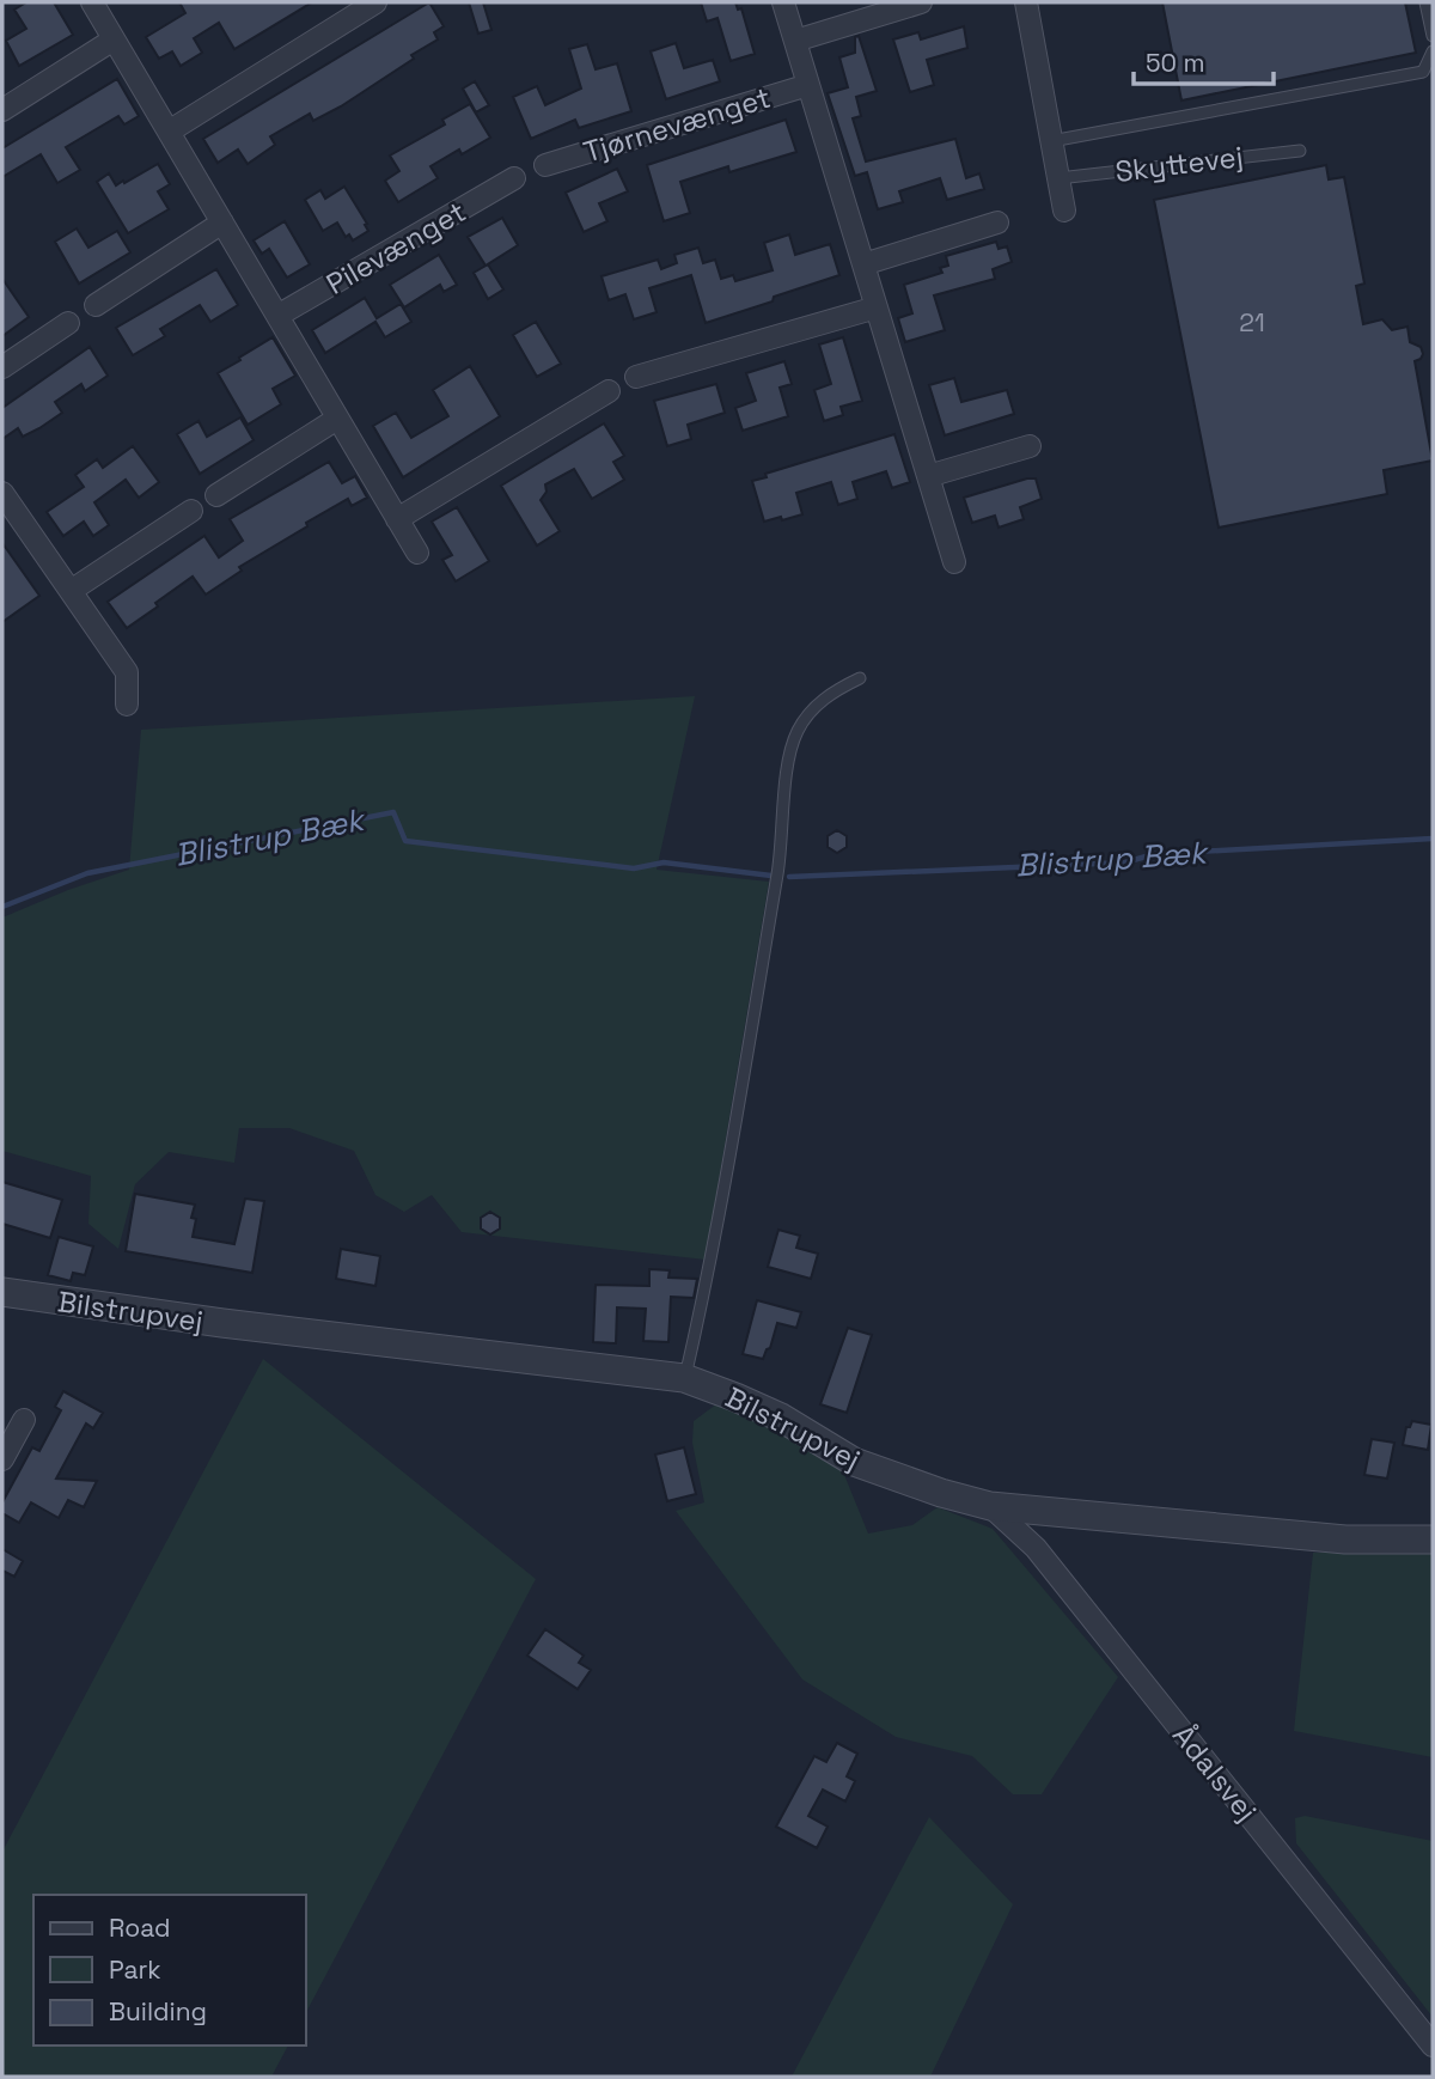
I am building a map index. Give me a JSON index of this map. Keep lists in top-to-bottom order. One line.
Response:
{"streets":{"street":["Tjørnevænget","Pilevænget","Bilstrupvej","Ådalsvej"],"lane":["Skyttevej"]},"crossings":[["Bilstrupvej","Ådalsvej"]],"water":["Blistrup Bæk"],"house_numbers":["21"],"legend":["Road","Park","Building"],"scale_bar":"50 m"}
